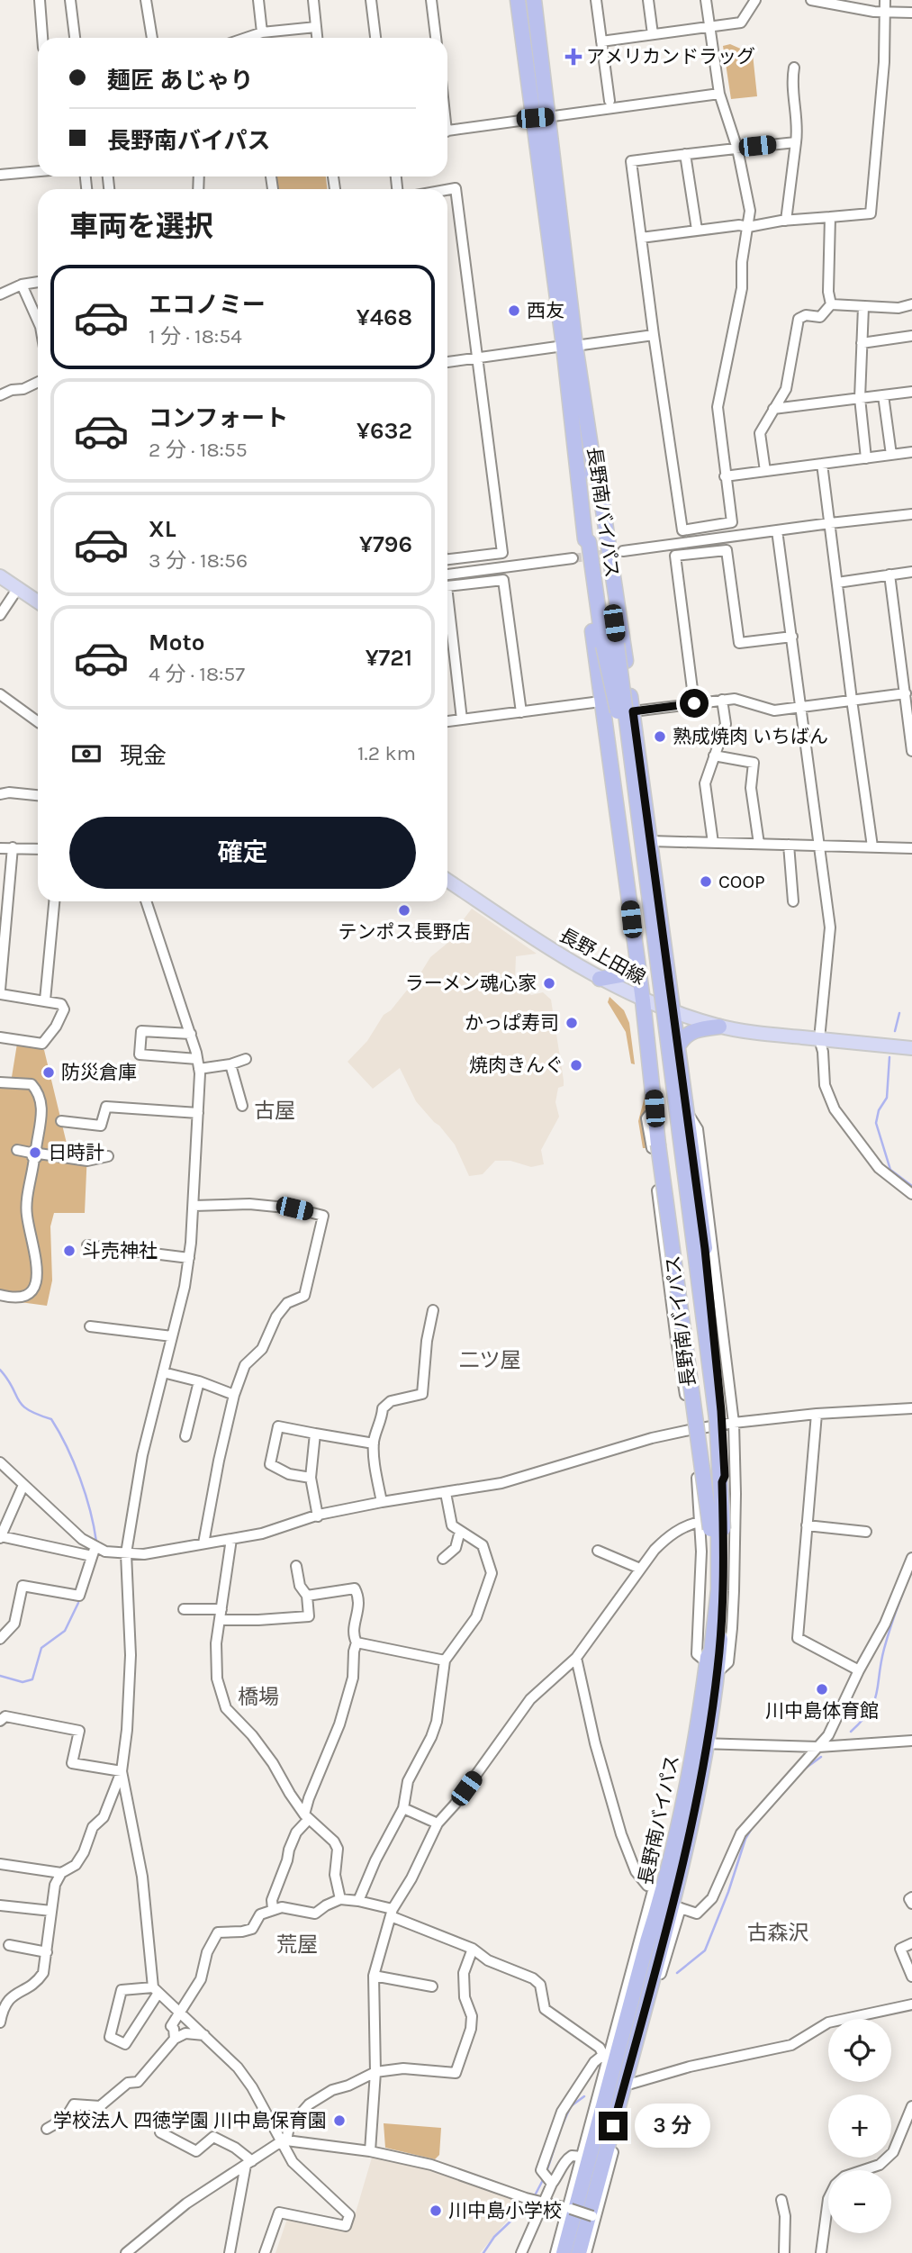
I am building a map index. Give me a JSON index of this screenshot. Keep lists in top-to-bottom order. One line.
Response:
{"streets":{"highway":["長野南バイパス"],"main road":["長野上田線"]},"districts":["古屋","二ツ屋","橋場","古森沢","荒屋"],"places":{"health":["アメリカンドラッグ"],"other":["西友","熟成焼肉 いちばん","COOP","テンポス長野店","ラーメン魂心家","かっぱ寿司","焼肉きんぐ","防災倉庫","日時計","斗売神社","川中島体育館","学校法人 四徳学園 川中島保育園","川中島小学校"]},"page":{"banner":["麺匠 あじゃり","長野南バイパス"],"heading":"車両を選択","list":[{"name":"エコノミー","note":"1 分 · 18:54","value":"¥468"},{"name":"コンフォート","note":"2 分 · 18:55","value":"¥632"},{"name":"XL","note":"3 分 · 18:56","value":"¥796"},{"name":"Moto","note":"4 分 · 18:57","value":"¥721"}],"pay":["現金","1.2 km"],"buttons":"確定","map_buttons":["+","−"],"bubble":"3 分"}}
